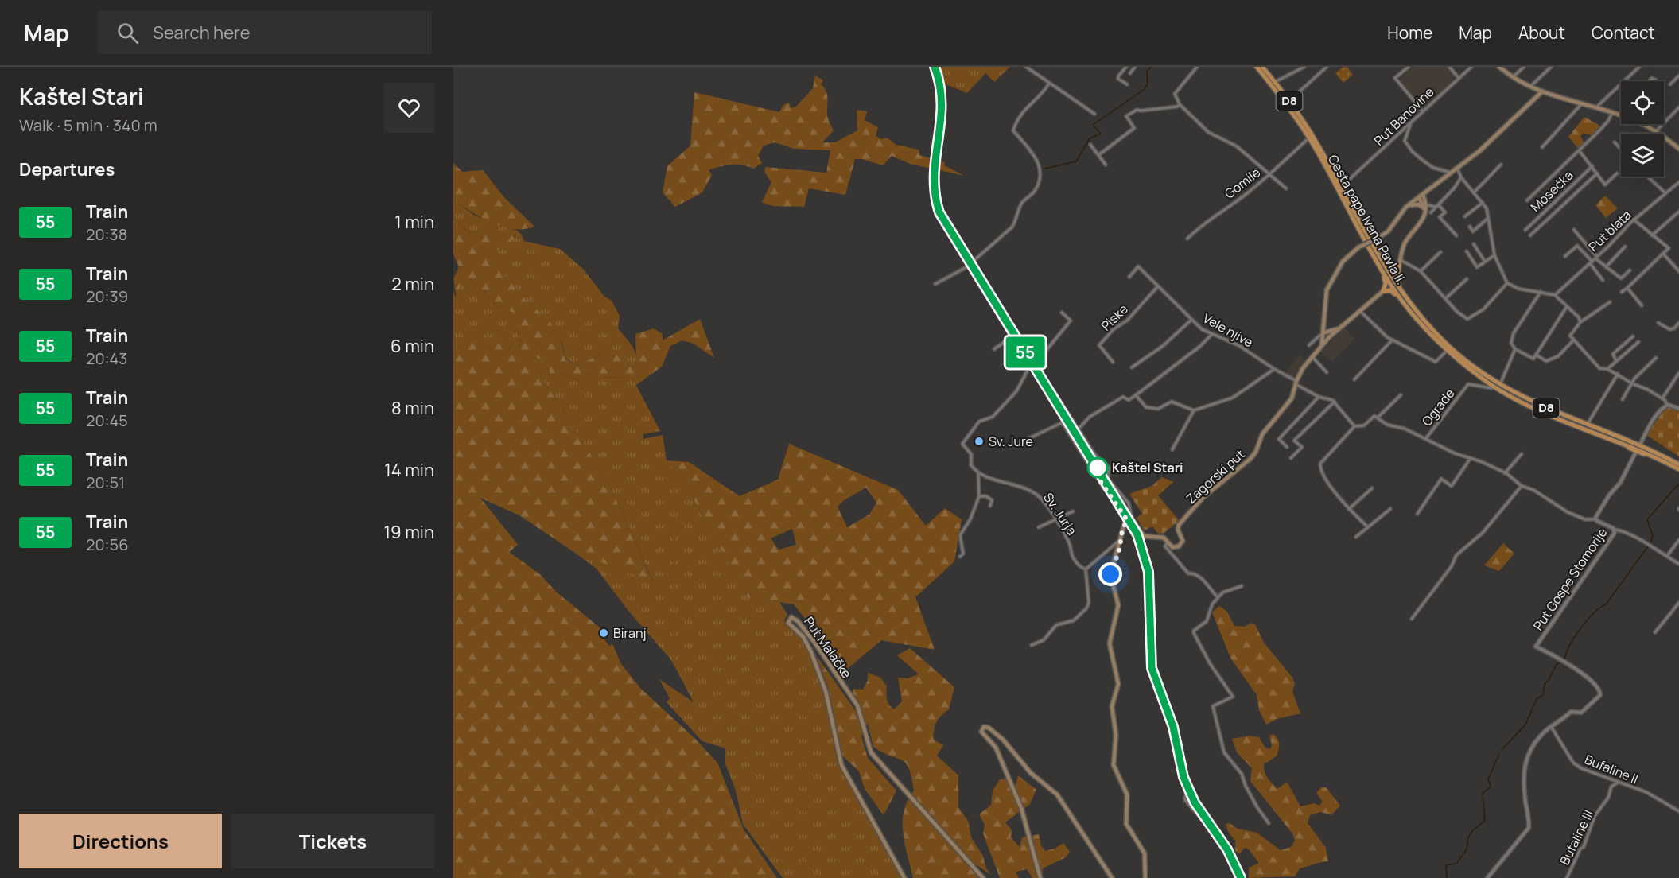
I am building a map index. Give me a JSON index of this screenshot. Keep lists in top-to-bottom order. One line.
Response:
{"streets":{"main road":["D8","Cesta pape Ivana Pavla II.","Zagorski put","Put Malačke"],"street":["Put Banovine","Gomile","Mosećka","Put blata","Piske","Vele njive","Ograde","Sv. Jurja","Put Gospe Stomorije","Bufaline II","Bufaline III"]},"crossings":[["Piske","Vele njive"],["Vele njive","Zagorski put"],["Put Gospe Stomorije","Bufaline II"],["Bufaline II","Bufaline III"]],"places":["Sv. Jure","Kaštel Stari","Biranj"],"page":{"header":"Map","search":"Search here","nav":["Home","Map","About","Contact"],"heading":[["Kaštel Stari","Walk · 5 min · 340 m"],"Departures"],"on_map":"55","list":[{"mark":"55","name":"Train","note":"20:38","value":"1 min"},{"mark":"55","name":"Train","note":"20:39","value":"2 min"},{"mark":"55","name":"Train","note":"20:43","value":"6 min"},{"mark":"55","name":"Train","note":"20:45","value":"8 min"},{"mark":"55","name":"Train","note":"20:51","value":"14 min"},{"mark":"55","name":"Train","note":"20:56","value":"19 min"}],"buttons":["Directions","Tickets"]}}
